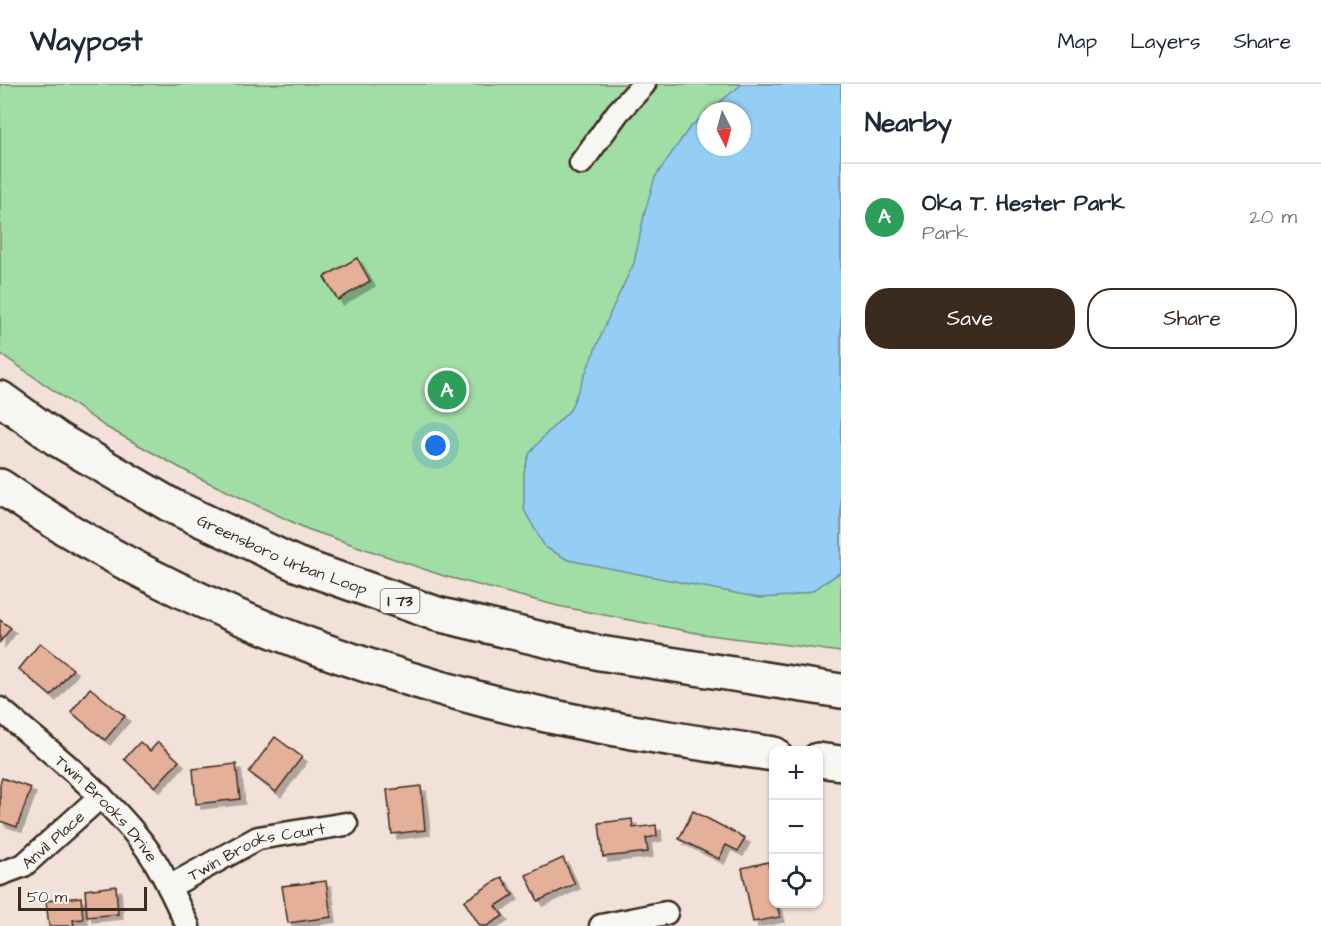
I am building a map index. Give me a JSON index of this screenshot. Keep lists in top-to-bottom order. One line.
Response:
{"streets":{"highway":["Greensboro Urban Loop","I 73"],"street":["Twin Brooks Drive","Anvil Place","Twin Brooks Court"]},"crossings":[["Twin Brooks Drive","Anvil Place"],["Twin Brooks Drive","Twin Brooks Court"]],"scale_bar":"50 m","north":"bottom","page":{"header":"Waypost","nav":["Map","Layers","Share"],"heading":"Nearby","list":[{"mark":"A","name":"Oka T. Hester Park","note":"Park","value":"20 m"}],"buttons":["Save","Share"],"pins":"A","map_buttons":["+","−"],"scale":"50 m"}}
